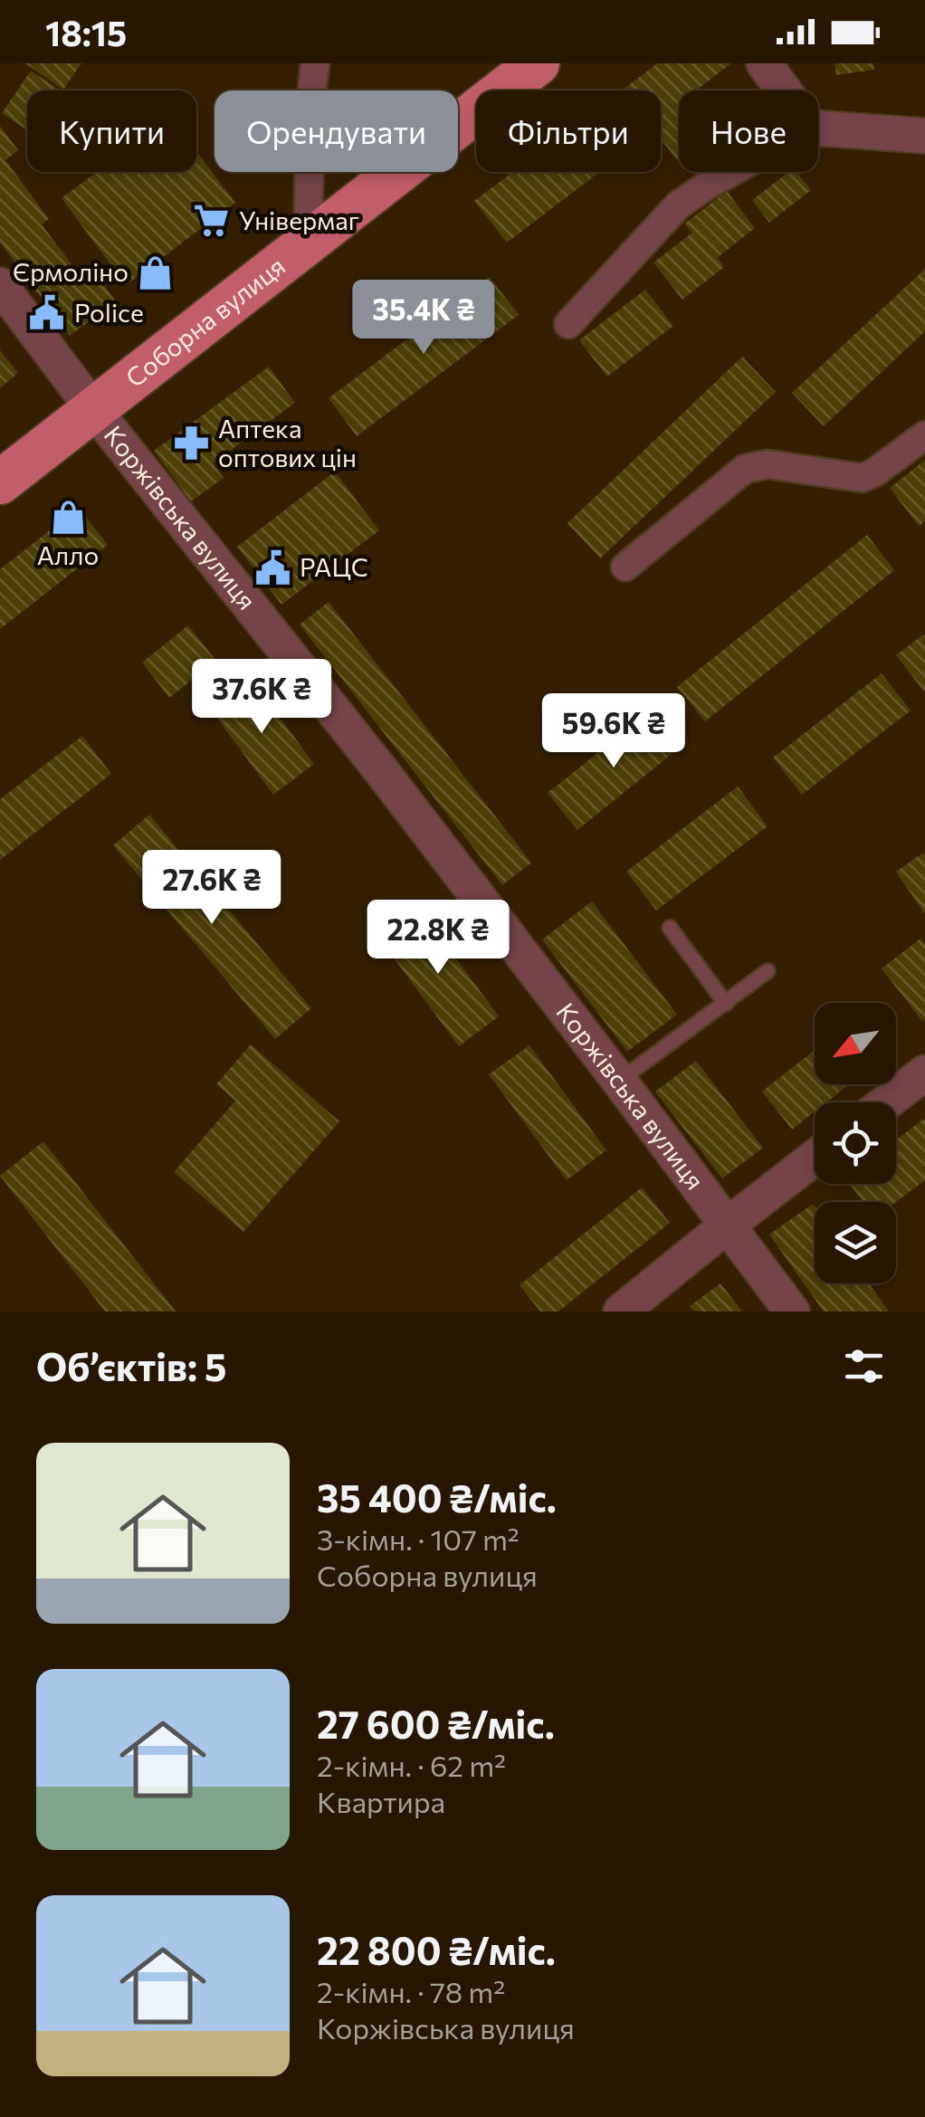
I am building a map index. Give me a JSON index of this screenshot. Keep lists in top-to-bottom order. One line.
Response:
{"streets":{"main road":["Соборна вулиця"],"street":["Коржівська вулиця"]},"crossings":[["Соборна вулиця","Коржівська вулиця"]],"places":{"supermarket":["Універмаг"],"shop":["Єрмоліно","Алло"],"public building":["Police","РАЦС"],"pharmacy":["Аптека оптових цін"]},"north":"bottom left","page":{"status":"18:15","chip":["Купити","Орендувати","Фільтри","Нове"],"price":["35.4K ₴","37.6K ₴","59.6K ₴","27.6K ₴","22.8K ₴"],"heading":"Об’єктів: 5","list":[{"name":"35 400 ₴/міс.","note":"3-кімн. · 107 m² · Соборна вулиця"},{"name":"27 600 ₴/міс.","note":"2-кімн. · 62 m² · Квартира"},{"name":"22 800 ₴/міс.","note":"2-кімн. · 78 m² · Коржівська вулиця"}]}}
